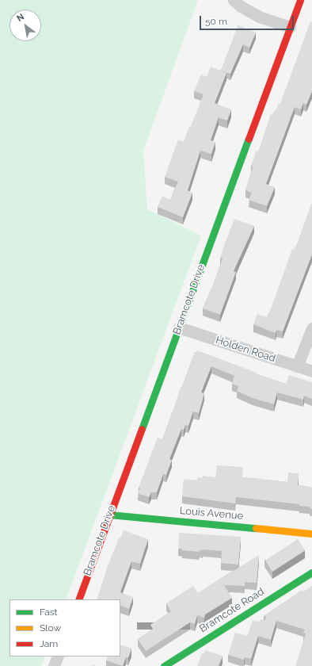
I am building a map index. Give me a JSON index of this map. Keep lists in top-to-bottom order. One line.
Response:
{"streets":{"street":["Bramcote Drive","Holden Road","Louis Avenue","Bramcote Road"]},"crossings":[["Bramcote Drive","Holden Road"],["Bramcote Drive","Louis Avenue"]],"legend":["Fast","Slow","Jam"],"scale_bar":"50 m","north":"top left"}
